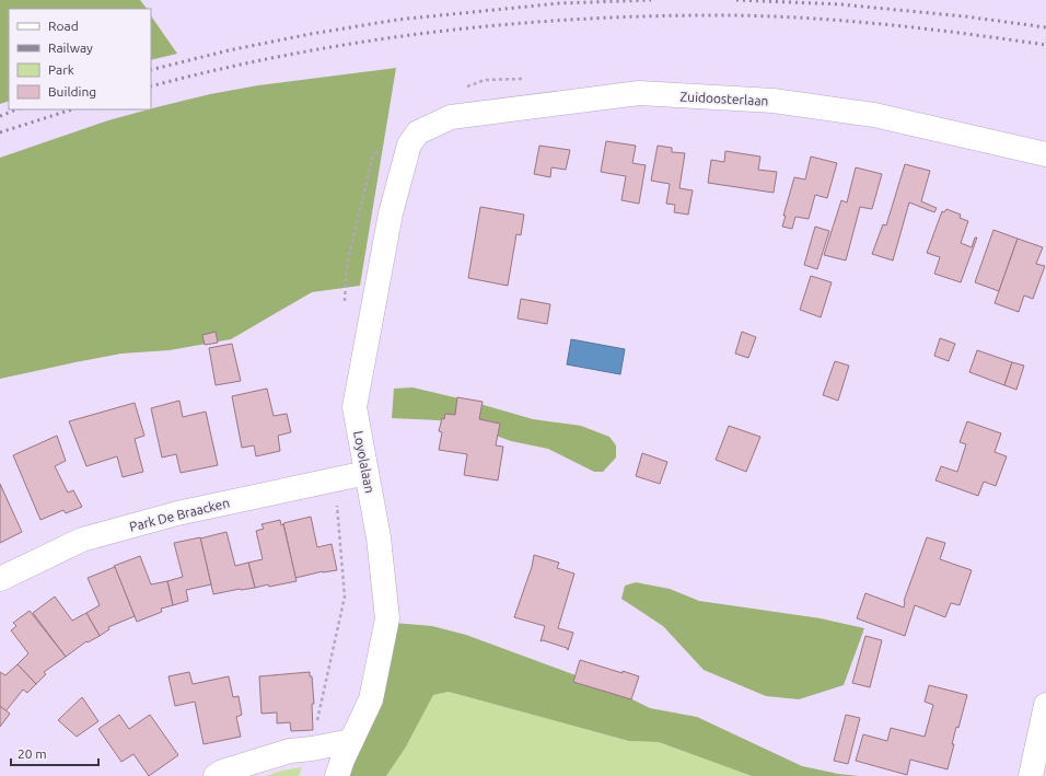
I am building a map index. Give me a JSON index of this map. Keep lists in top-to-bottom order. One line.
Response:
{"streets":{"street":["Zuidoosterlaan","Loyolalaan","Park De Braacken"]},"crossings":[["Zuidoosterlaan","Loyolalaan"],["Loyolalaan","Park De Braacken"]],"legend":["Road","Railway","Park","Building"],"scale_bar":"20 m"}
